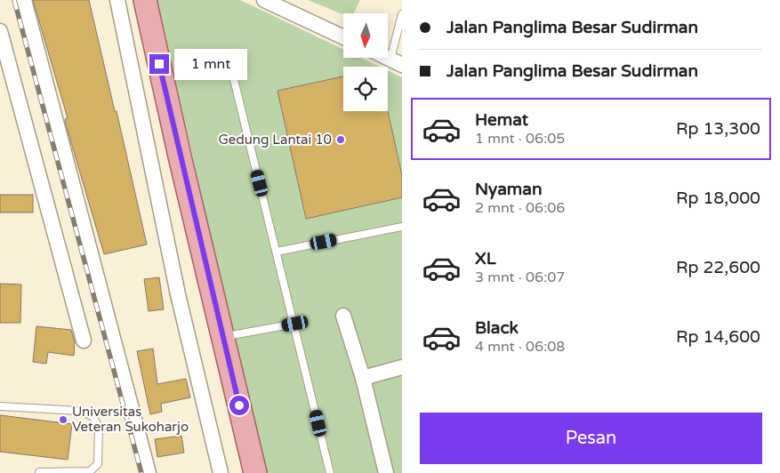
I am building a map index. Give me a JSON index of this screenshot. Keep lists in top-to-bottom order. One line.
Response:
{"places":["Gedung Lantai 10","Universitas Veteran Sukoharjo"],"north":"bottom","page":{"banner":["Jalan Panglima Besar Sudirman","Jalan Panglima Besar Sudirman"],"bubble":"1 mnt","list":[{"name":"Hemat","note":"1 mnt · 06:05","value":"Rp 13,300"},{"name":"Nyaman","note":"2 mnt · 06:06","value":"Rp 18,000"},{"name":"XL","note":"3 mnt · 06:07","value":"Rp 22,600"},{"name":"Black","note":"4 mnt · 06:08","value":"Rp 14,600"}],"buttons":"Pesan"}}
